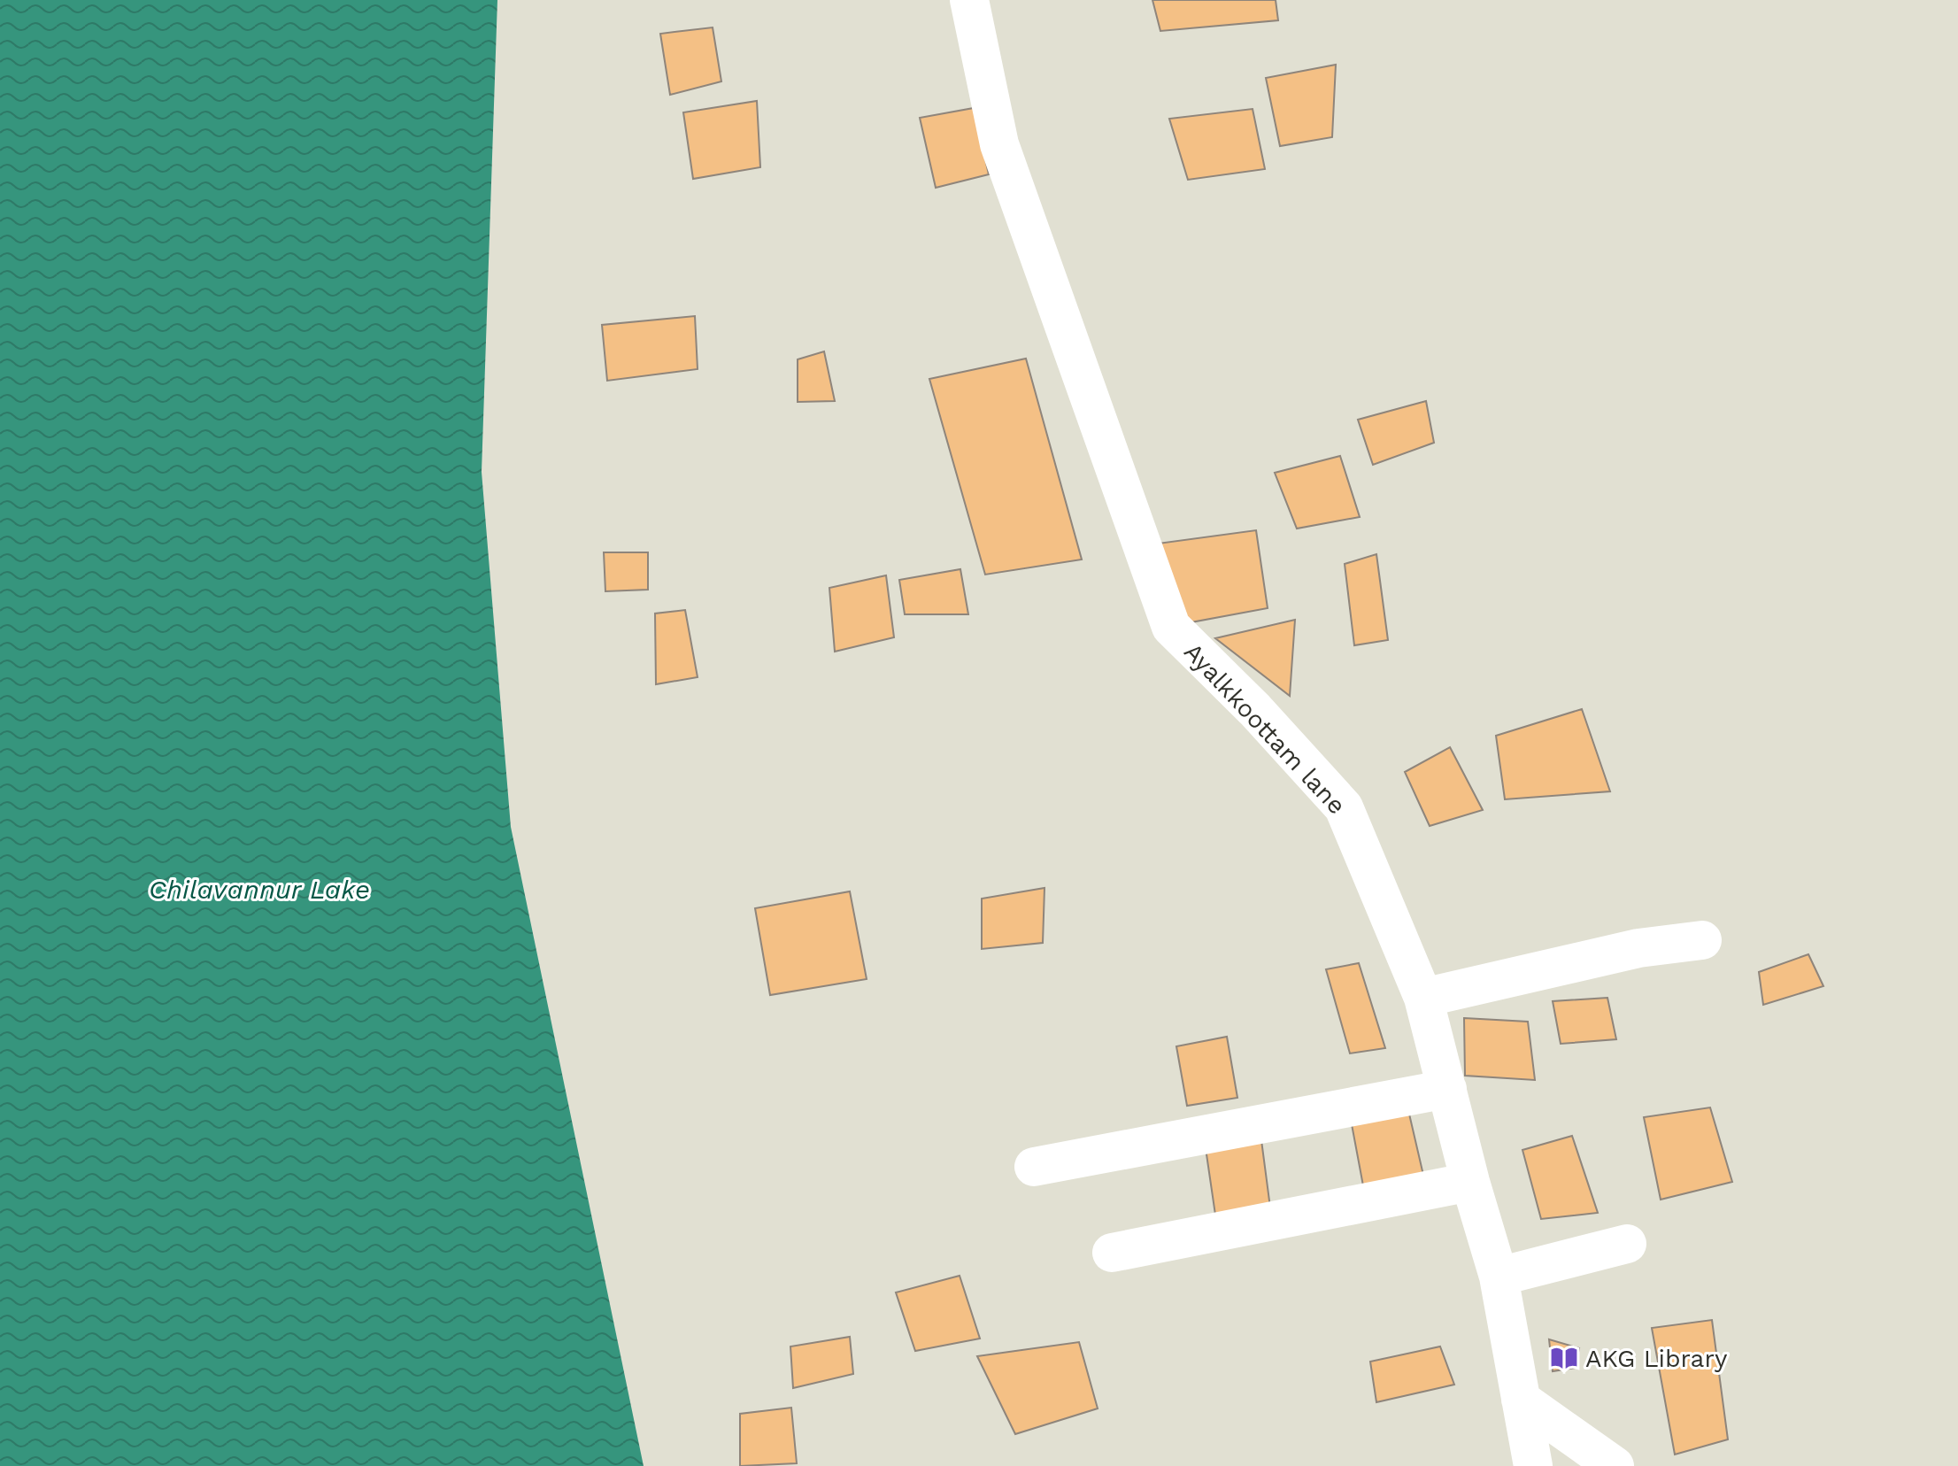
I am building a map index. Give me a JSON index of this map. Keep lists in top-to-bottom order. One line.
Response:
{"streets":{"street":["Ayalkkoottam lane"]},"water":["Chilavannur Lake"],"places":{"library":["AKG Library"]}}
